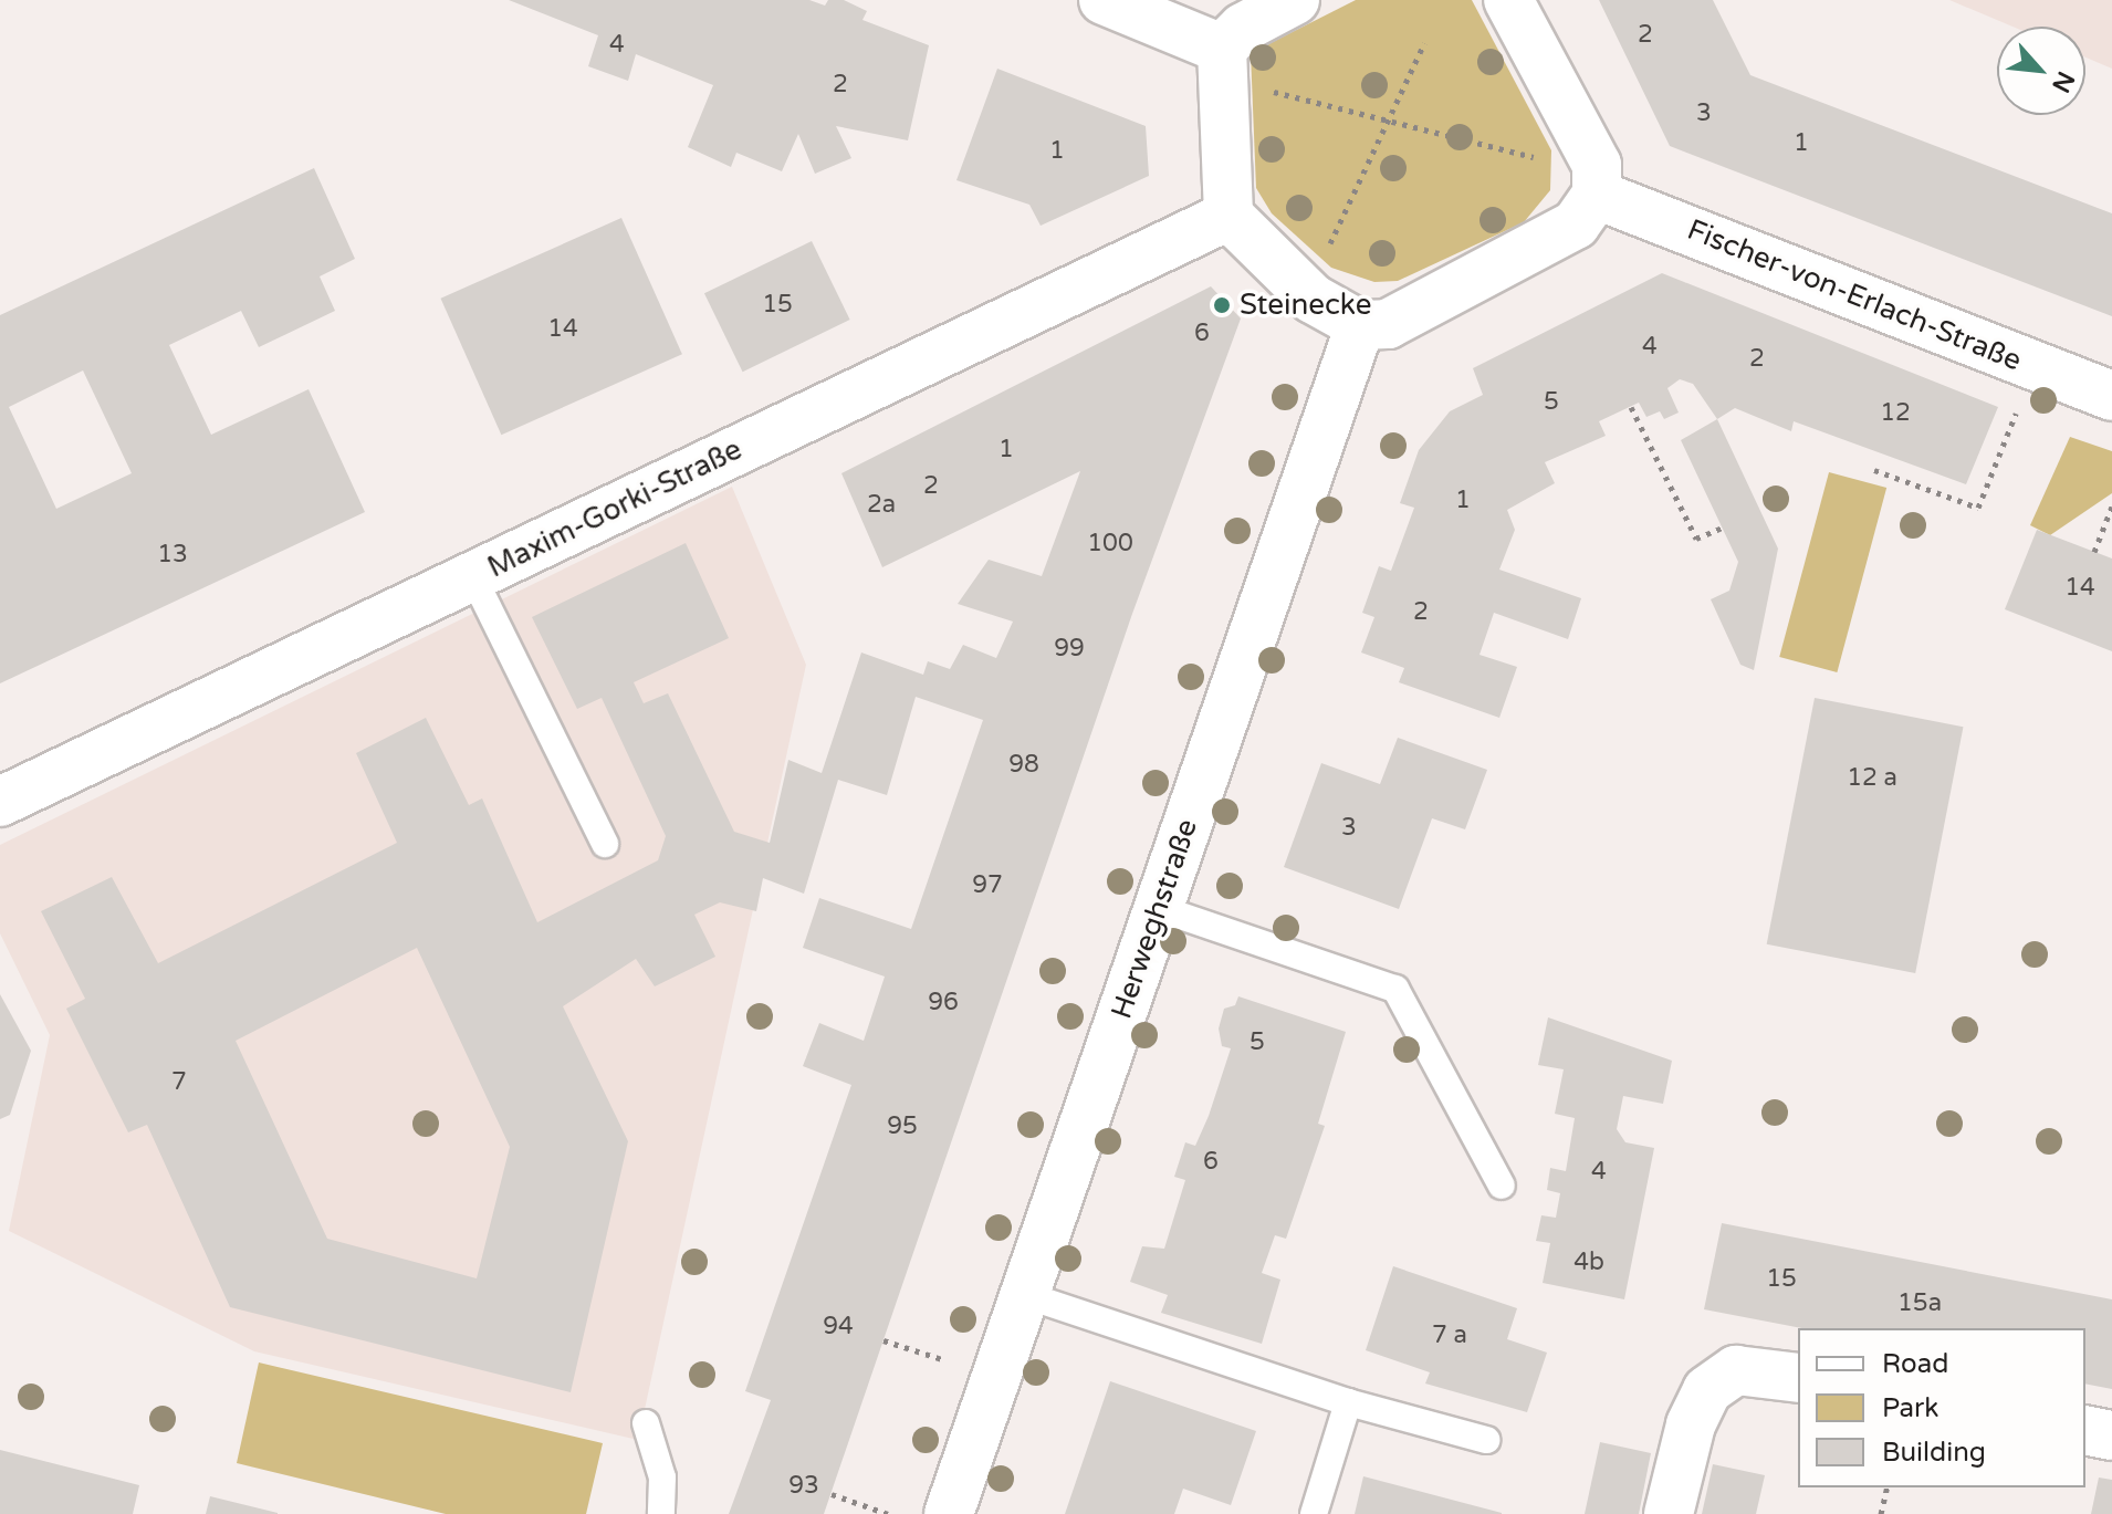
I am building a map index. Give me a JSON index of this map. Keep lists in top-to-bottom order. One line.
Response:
{"streets":{"street":["Fischer-von-Erlach-Straße","Maxim-Gorki-Straße","Herweghstraße"]},"places":["Steinecke"],"house_numbers":["2","4","2","3","1","1","15","14","6","4","2","5","12","1","2","1","2a","100","13","14","2","99","98","12 a","3","97","96","5","7","95","6","4","4b","15","15a","94","7 a","93"],"legend":["Road","Park","Building"],"north":"bottom right"}
